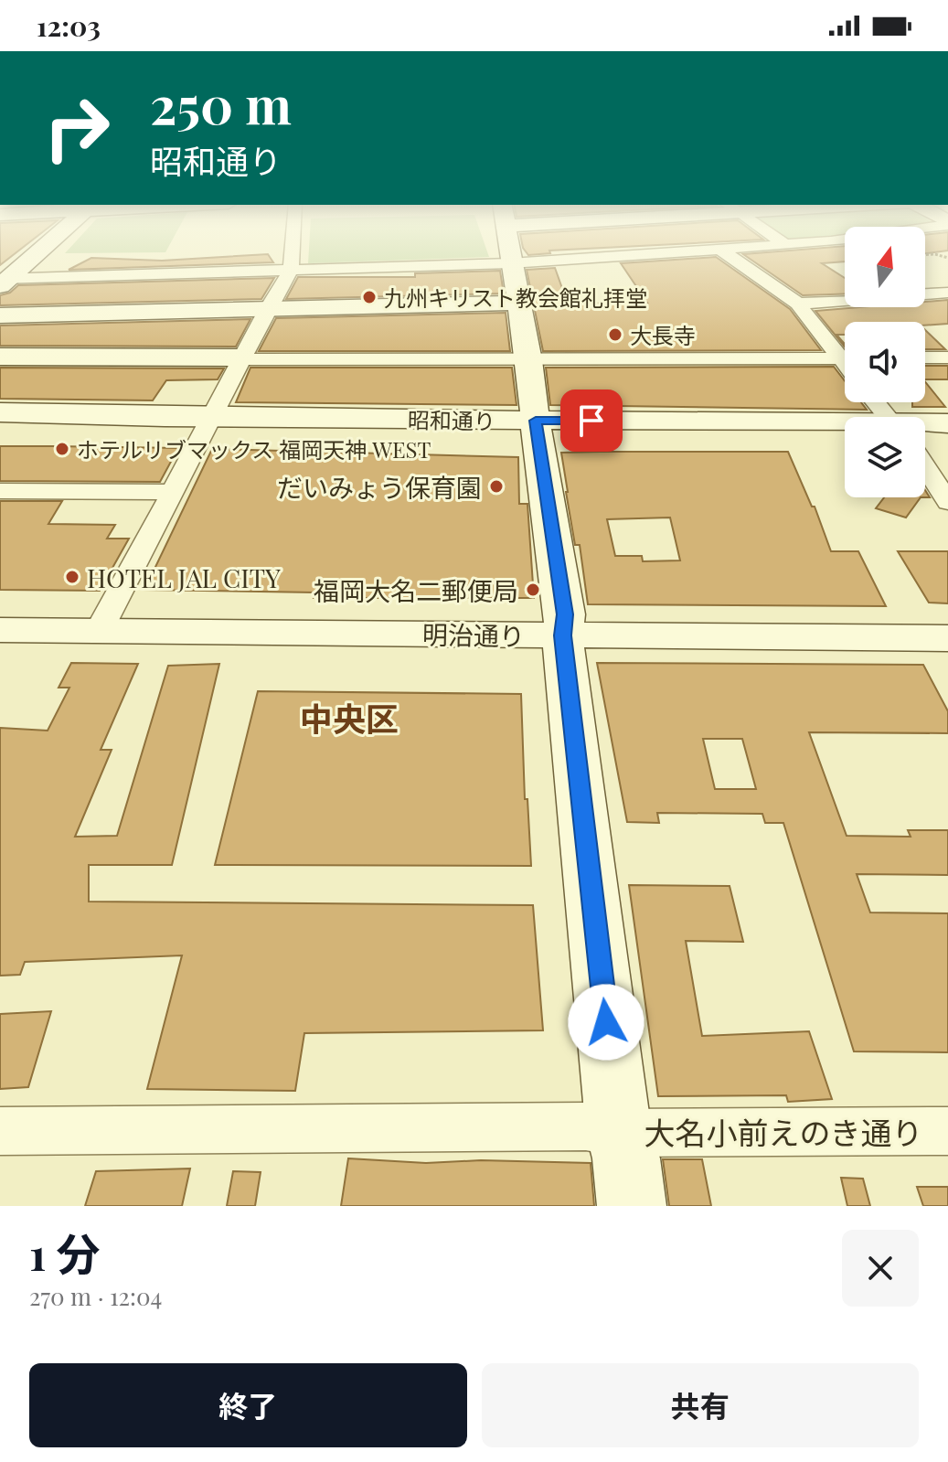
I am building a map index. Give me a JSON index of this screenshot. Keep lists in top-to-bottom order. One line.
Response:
{"streets":{"street":["昭和通り","明治通り","大名小前えのき通り"]},"districts":["中央区"],"places":["九州キリスト教会館礼拝堂","大長寺","ホテルリブマックス 福岡天神 WEST","だいみょう保育園","HOTEL JAL CITY","福岡大名二郵便局"],"north":"top","page":{"status":"12:03","turn":["250 m","昭和通り"],"heading":["1 分","270 m · 12:04"],"buttons":["終了","共有"]}}
